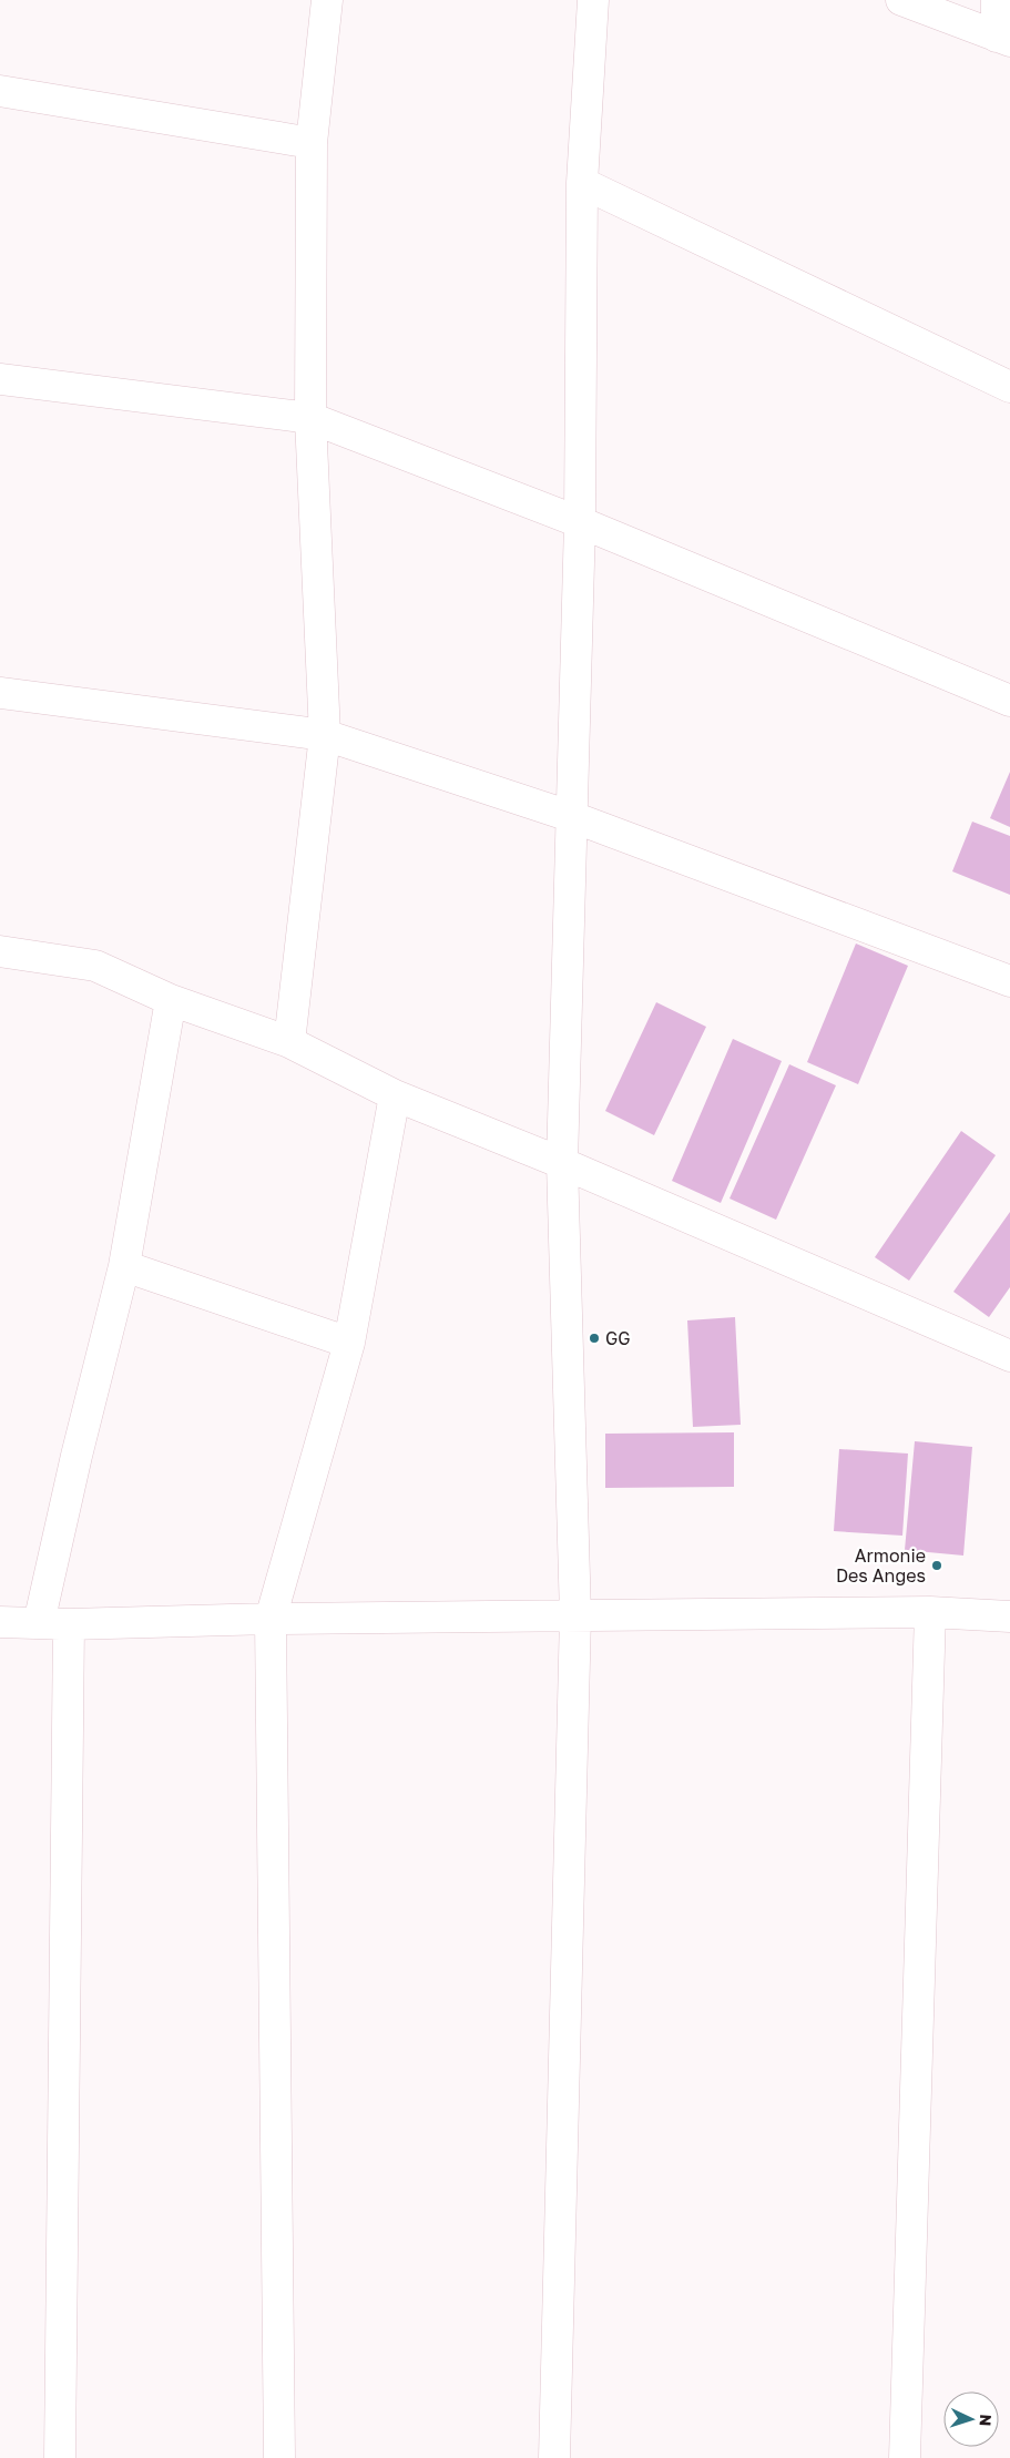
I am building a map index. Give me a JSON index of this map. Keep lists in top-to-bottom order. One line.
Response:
{"places":["GG","Armonie Des Anges"],"north":"right"}
